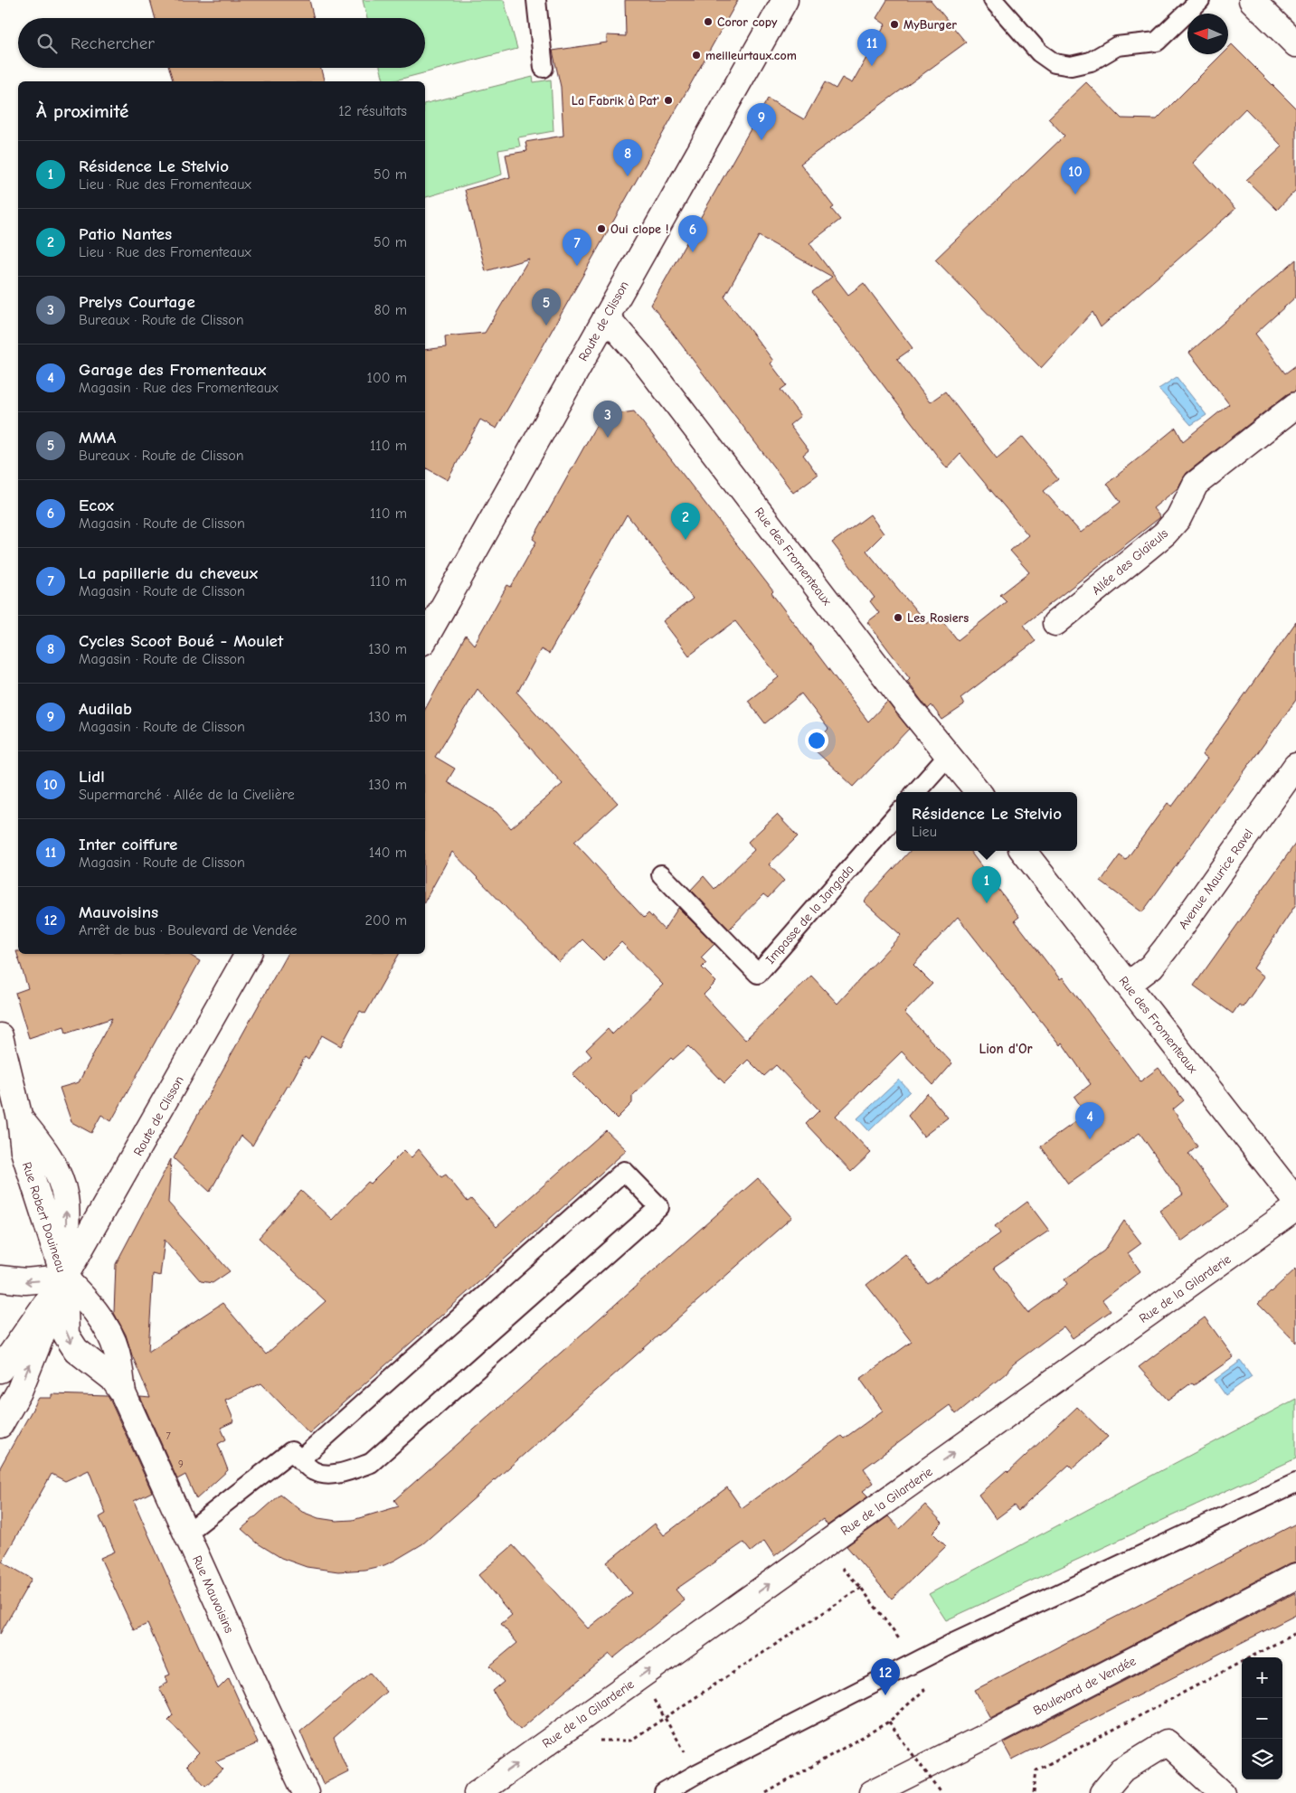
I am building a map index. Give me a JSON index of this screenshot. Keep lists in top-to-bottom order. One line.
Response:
{"streets":{"street":["Route de Clisson","Rue des Fromenteaux","Allée des Glaïeuls","Avenue Maurice Ravel","Rue Robert Douineau","Rue de la Gilarderie","Rue Mauvoisins","Boulevard de Vendée"],"lane":["Impasse de la Jangada"]},"crossings":[["Route de Clisson","Rue des Fromenteaux"],["Route de Clisson","Rue Robert Douineau"],["Route de Clisson","Rue Mauvoisins"],["Rue des Fromenteaux","Avenue Maurice Ravel"],["Rue Robert Douineau","Rue Mauvoisins"]],"one_way":["Rue de la Gilarderie"],"districts":["Lion d'Or"],"places":["Coror copy","MyBurger","meilleurtaux.com","La Fabrik à Pat'","Oui clope !","Les Rosiers"],"house_numbers":["7","9"],"north":"left","page":{"search":"Rechercher","pins":["11","9","8","10","6","7","5","3","2","1","4","12"],"heading":["À proximité","12 résultats"],"list":[{"mark":"1","name":"Résidence Le Stelvio","note":"Lieu · Rue des Fromenteaux","value":"50 m"},{"mark":"2","name":"Patio Nantes","note":"Lieu · Rue des Fromenteaux","value":"50 m"},{"mark":"3","name":"Prelys Courtage","note":"Bureaux · Route de Clisson","value":"80 m"},{"mark":"4","name":"Garage des Fromenteaux","note":"Magasin · Rue des Fromenteaux","value":"100 m"},{"mark":"5","name":"MMA","note":"Bureaux · Route de Clisson","value":"110 m"},{"mark":"6","name":"Ecox","note":"Magasin · Route de Clisson","value":"110 m"},{"mark":"7","name":"La papillerie du cheveux","note":"Magasin · Route de Clisson","value":"110 m"},{"mark":"8","name":"Cycles Scoot Boué - Moulet","note":"Magasin · Route de Clisson","value":"130 m"},{"mark":"9","name":"Audilab","note":"Magasin · Route de Clisson","value":"130 m"},{"mark":"10","name":"Lidl","note":"Supermarché · Allée de la Civelière","value":"130 m"},{"mark":"11","name":"Inter coiffure","note":"Magasin · Route de Clisson","value":"140 m"},{"mark":"12","name":"Mauvoisins","note":"Arrêt de bus · Boulevard de Vendée","value":"200 m"}],"popup":["Résidence Le Stelvio","Lieu"],"map_buttons":["+","−"]}}
